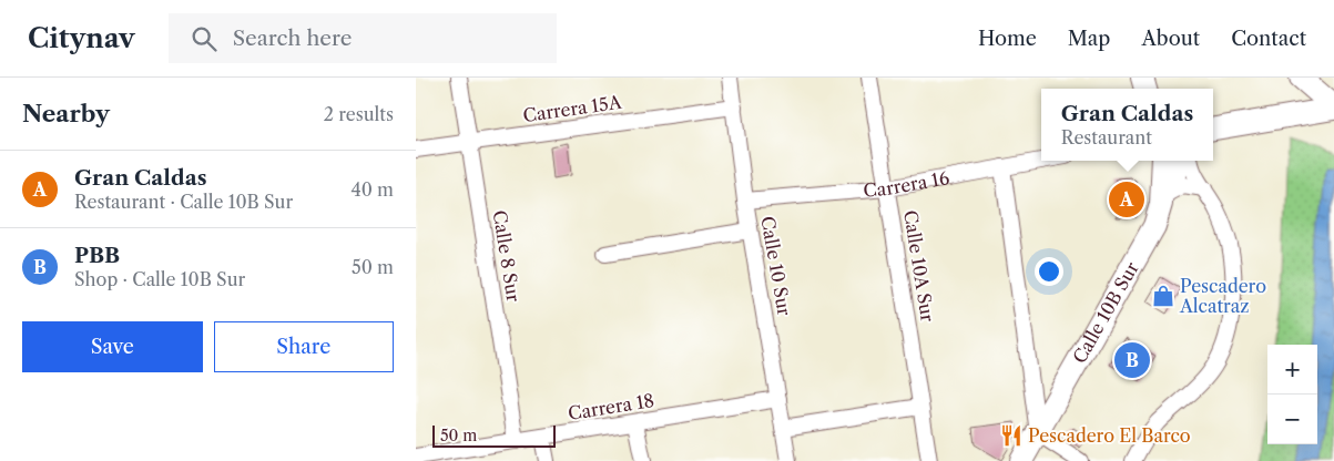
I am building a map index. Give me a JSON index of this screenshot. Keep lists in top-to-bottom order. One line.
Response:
{"streets":{"main road":["Calle 10B Sur"],"street":["Carrera 15A","Carrera 16","Calle 8 Sur","Calle 10 Sur","Calle 10A Sur","Carrera 18"]},"crossings":[["Carrera 15A","Calle 8 Sur"],["Carrera 15A","Calle 10 Sur"],["Carrera 16","Calle 10 Sur"],["Carrera 16","Calle 10A Sur"],["Calle 8 Sur","Carrera 18"],["Calle 10 Sur","Carrera 18"]],"places":{"shop":["Pescadero Alcatraz"],"restaurant":["Pescadero El Barco"]},"scale_bar":"50 m","page":{"header":"Citynav","search":"Search here","nav":["Home","Map","About","Contact"],"heading":["Nearby","2 results"],"popup":["Gran Caldas","Restaurant"],"list":[{"mark":"A","name":"Gran Caldas","note":"Restaurant · Calle 10B Sur","value":"40 m"},{"mark":"B","name":"PBB","note":"Shop · Calle 10B Sur","value":"50 m"}],"pins":["A","B"],"buttons":["Save","Share"],"map_buttons":["+","−"],"scale":"50 m"}}
